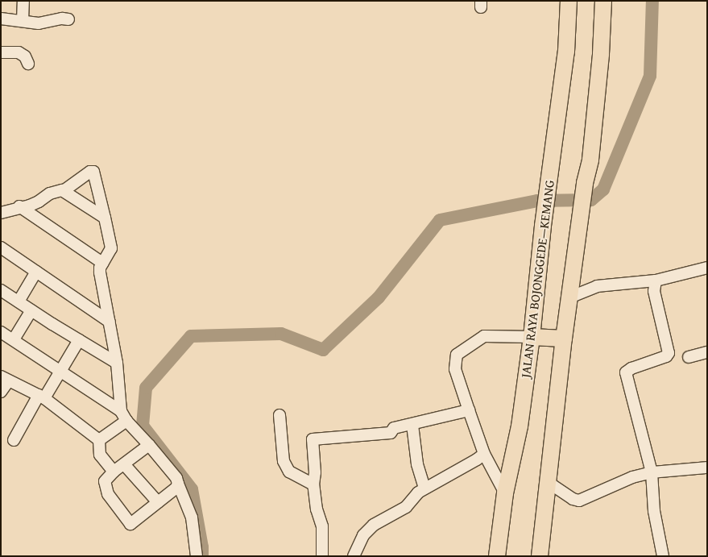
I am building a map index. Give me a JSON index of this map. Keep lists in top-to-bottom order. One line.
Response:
{"streets":{"highway":["JALAN RAYA BOJONGGEDE—KEMANG"]}}
